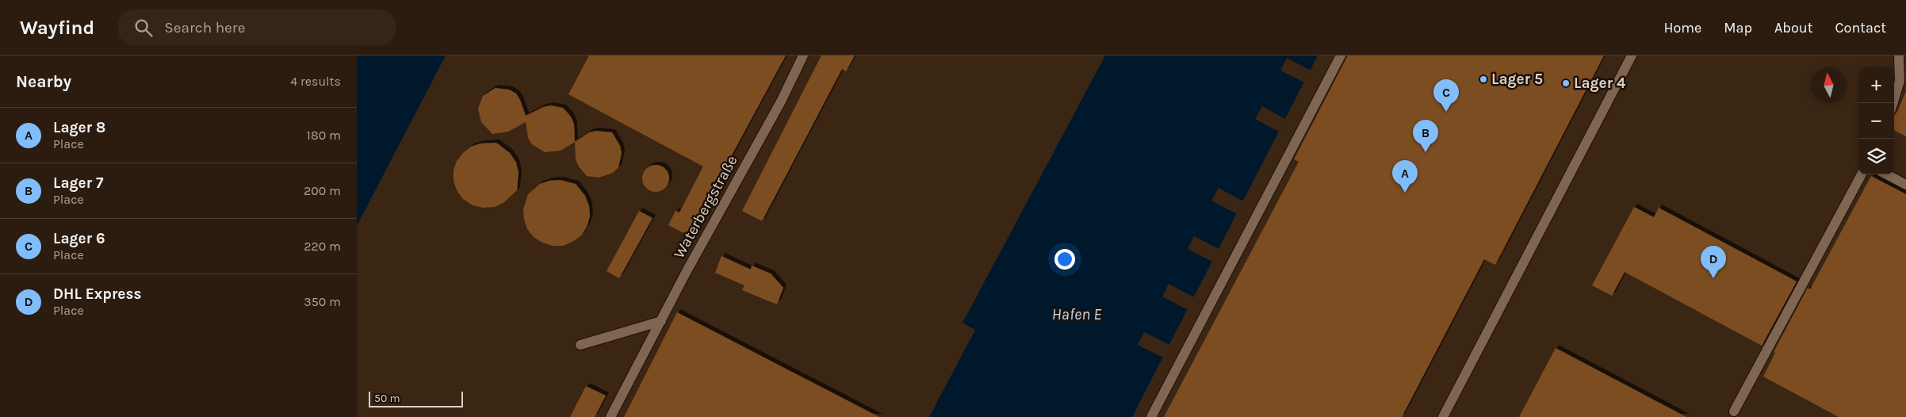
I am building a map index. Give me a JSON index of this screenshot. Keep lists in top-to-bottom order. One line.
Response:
{"streets":{"street":["Waterbergstraße"]},"water":["Hafen E"],"places":["Lager 5","Lager 4"],"scale_bar":"50 m","north":"top","page":{"header":"Wayfind","search":"Search here","nav":["Home","Map","About","Contact"],"heading":["Nearby","4 results"],"map_buttons":["+","−"],"pins":["C","B","A","D"],"list":[{"mark":"A","name":"Lager 8","note":"Place","value":"180 m"},{"mark":"B","name":"Lager 7","note":"Place","value":"200 m"},{"mark":"C","name":"Lager 6","note":"Place","value":"220 m"},{"mark":"D","name":"DHL Express","note":"Place","value":"350 m"}],"scale":"50 m"}}
